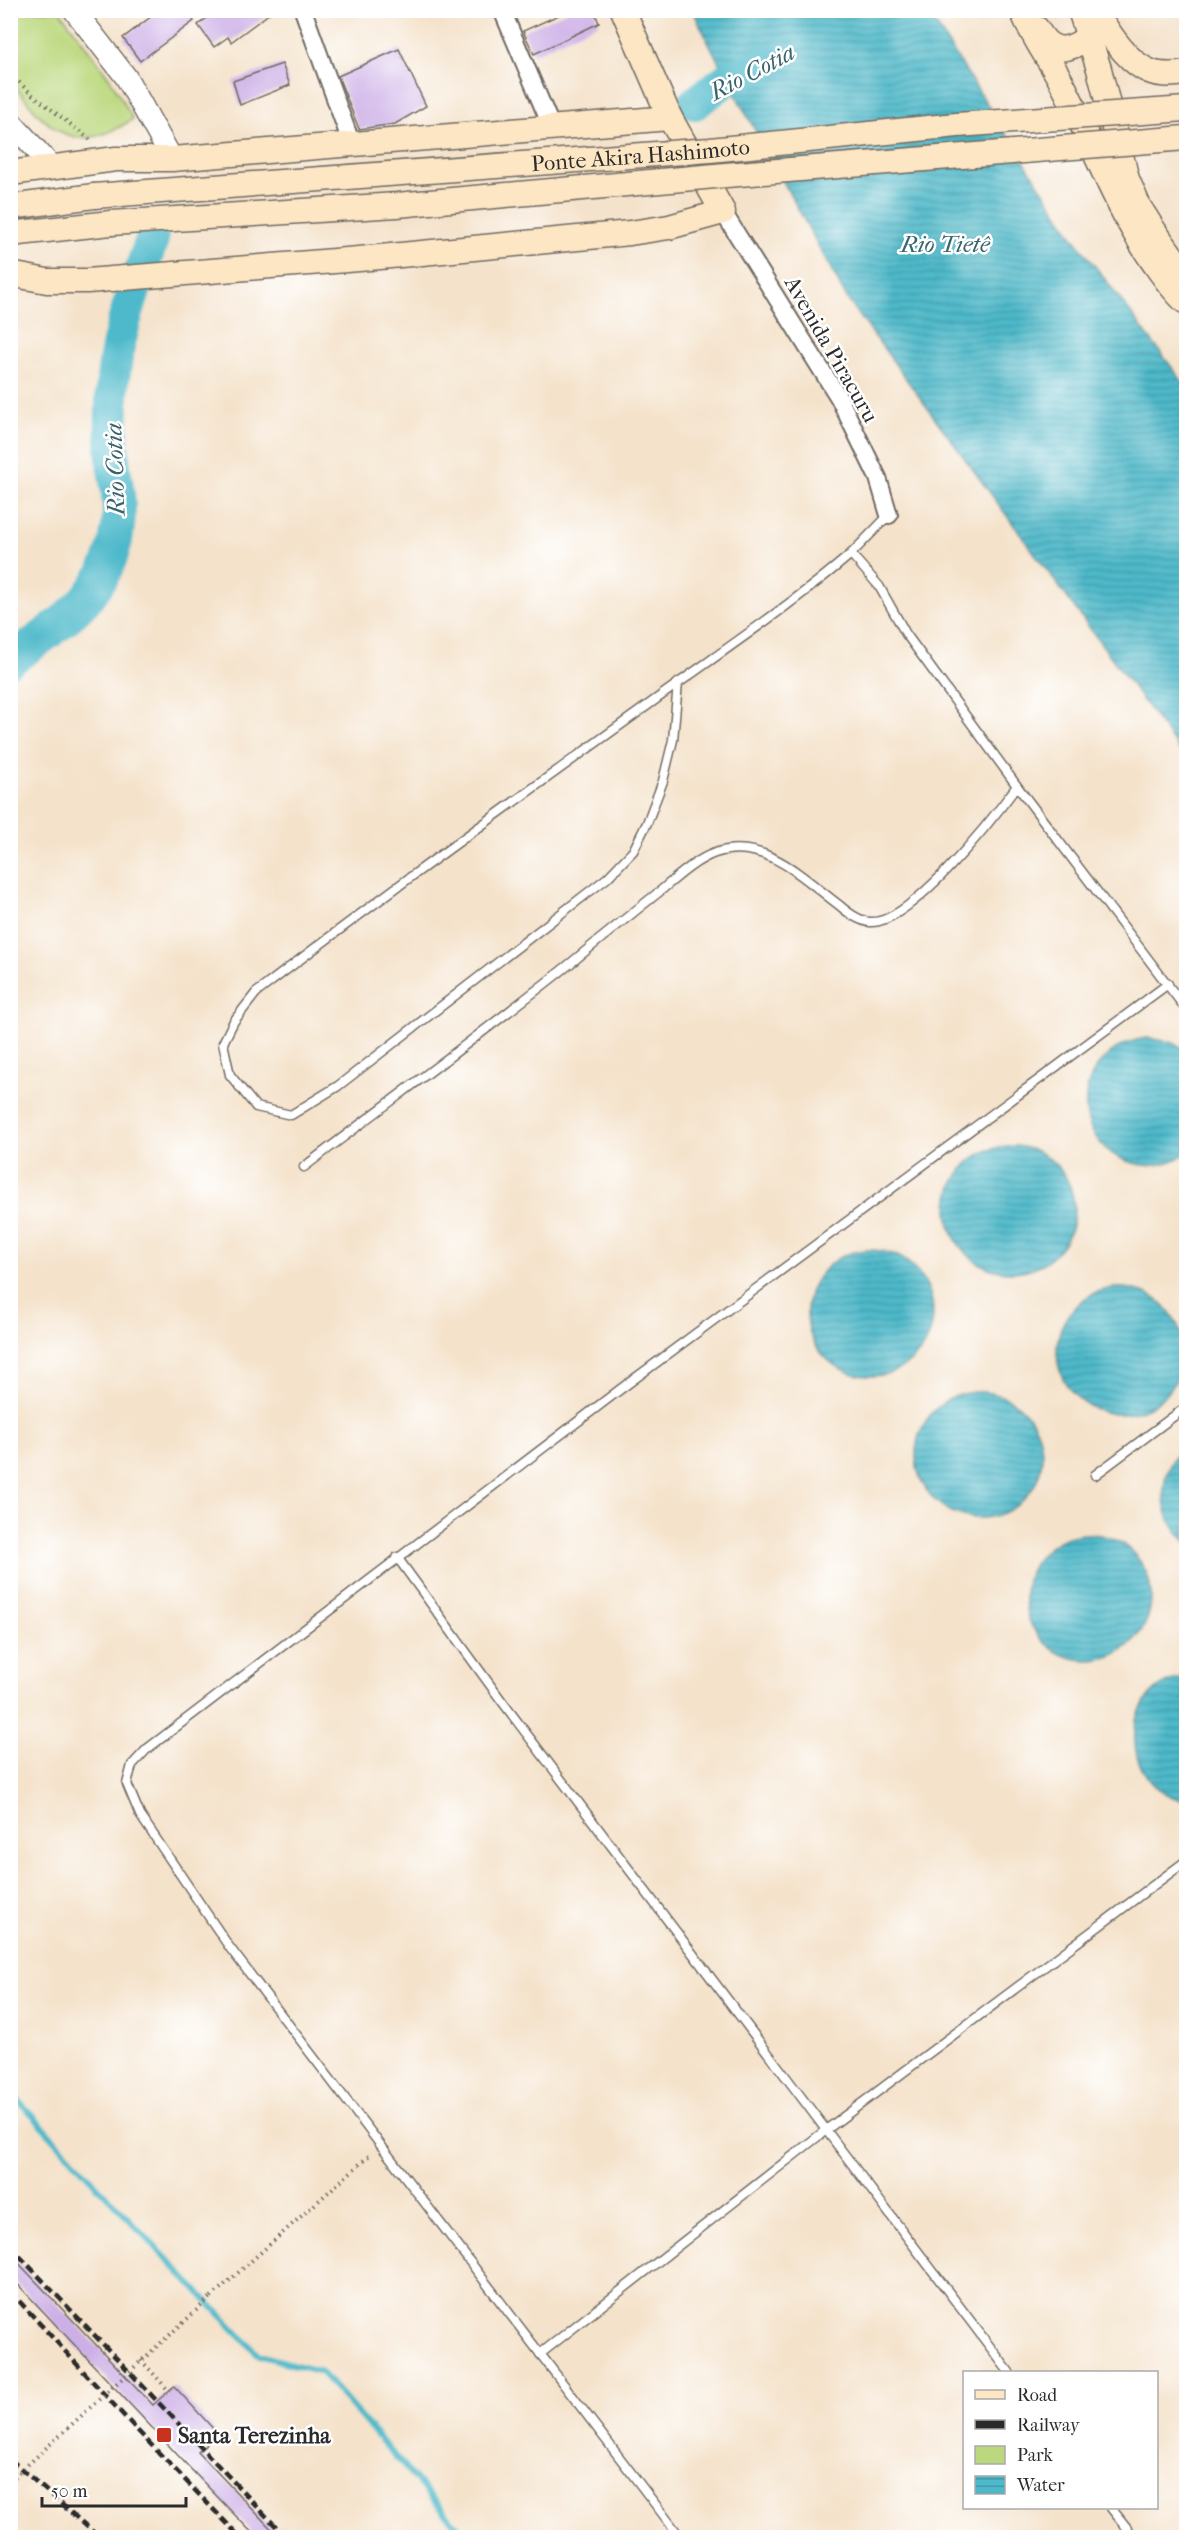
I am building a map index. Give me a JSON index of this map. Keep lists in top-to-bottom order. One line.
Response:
{"streets":{"main road":["Ponte Akira Hashimoto"],"street":["Avenida Piracuru"]},"water":["Rio Cotia","Rio Tietê"],"places":{"transit":["Santa Terezinha"]},"legend":["Road","Railway","Park","Water"],"scale_bar":"50 m"}
